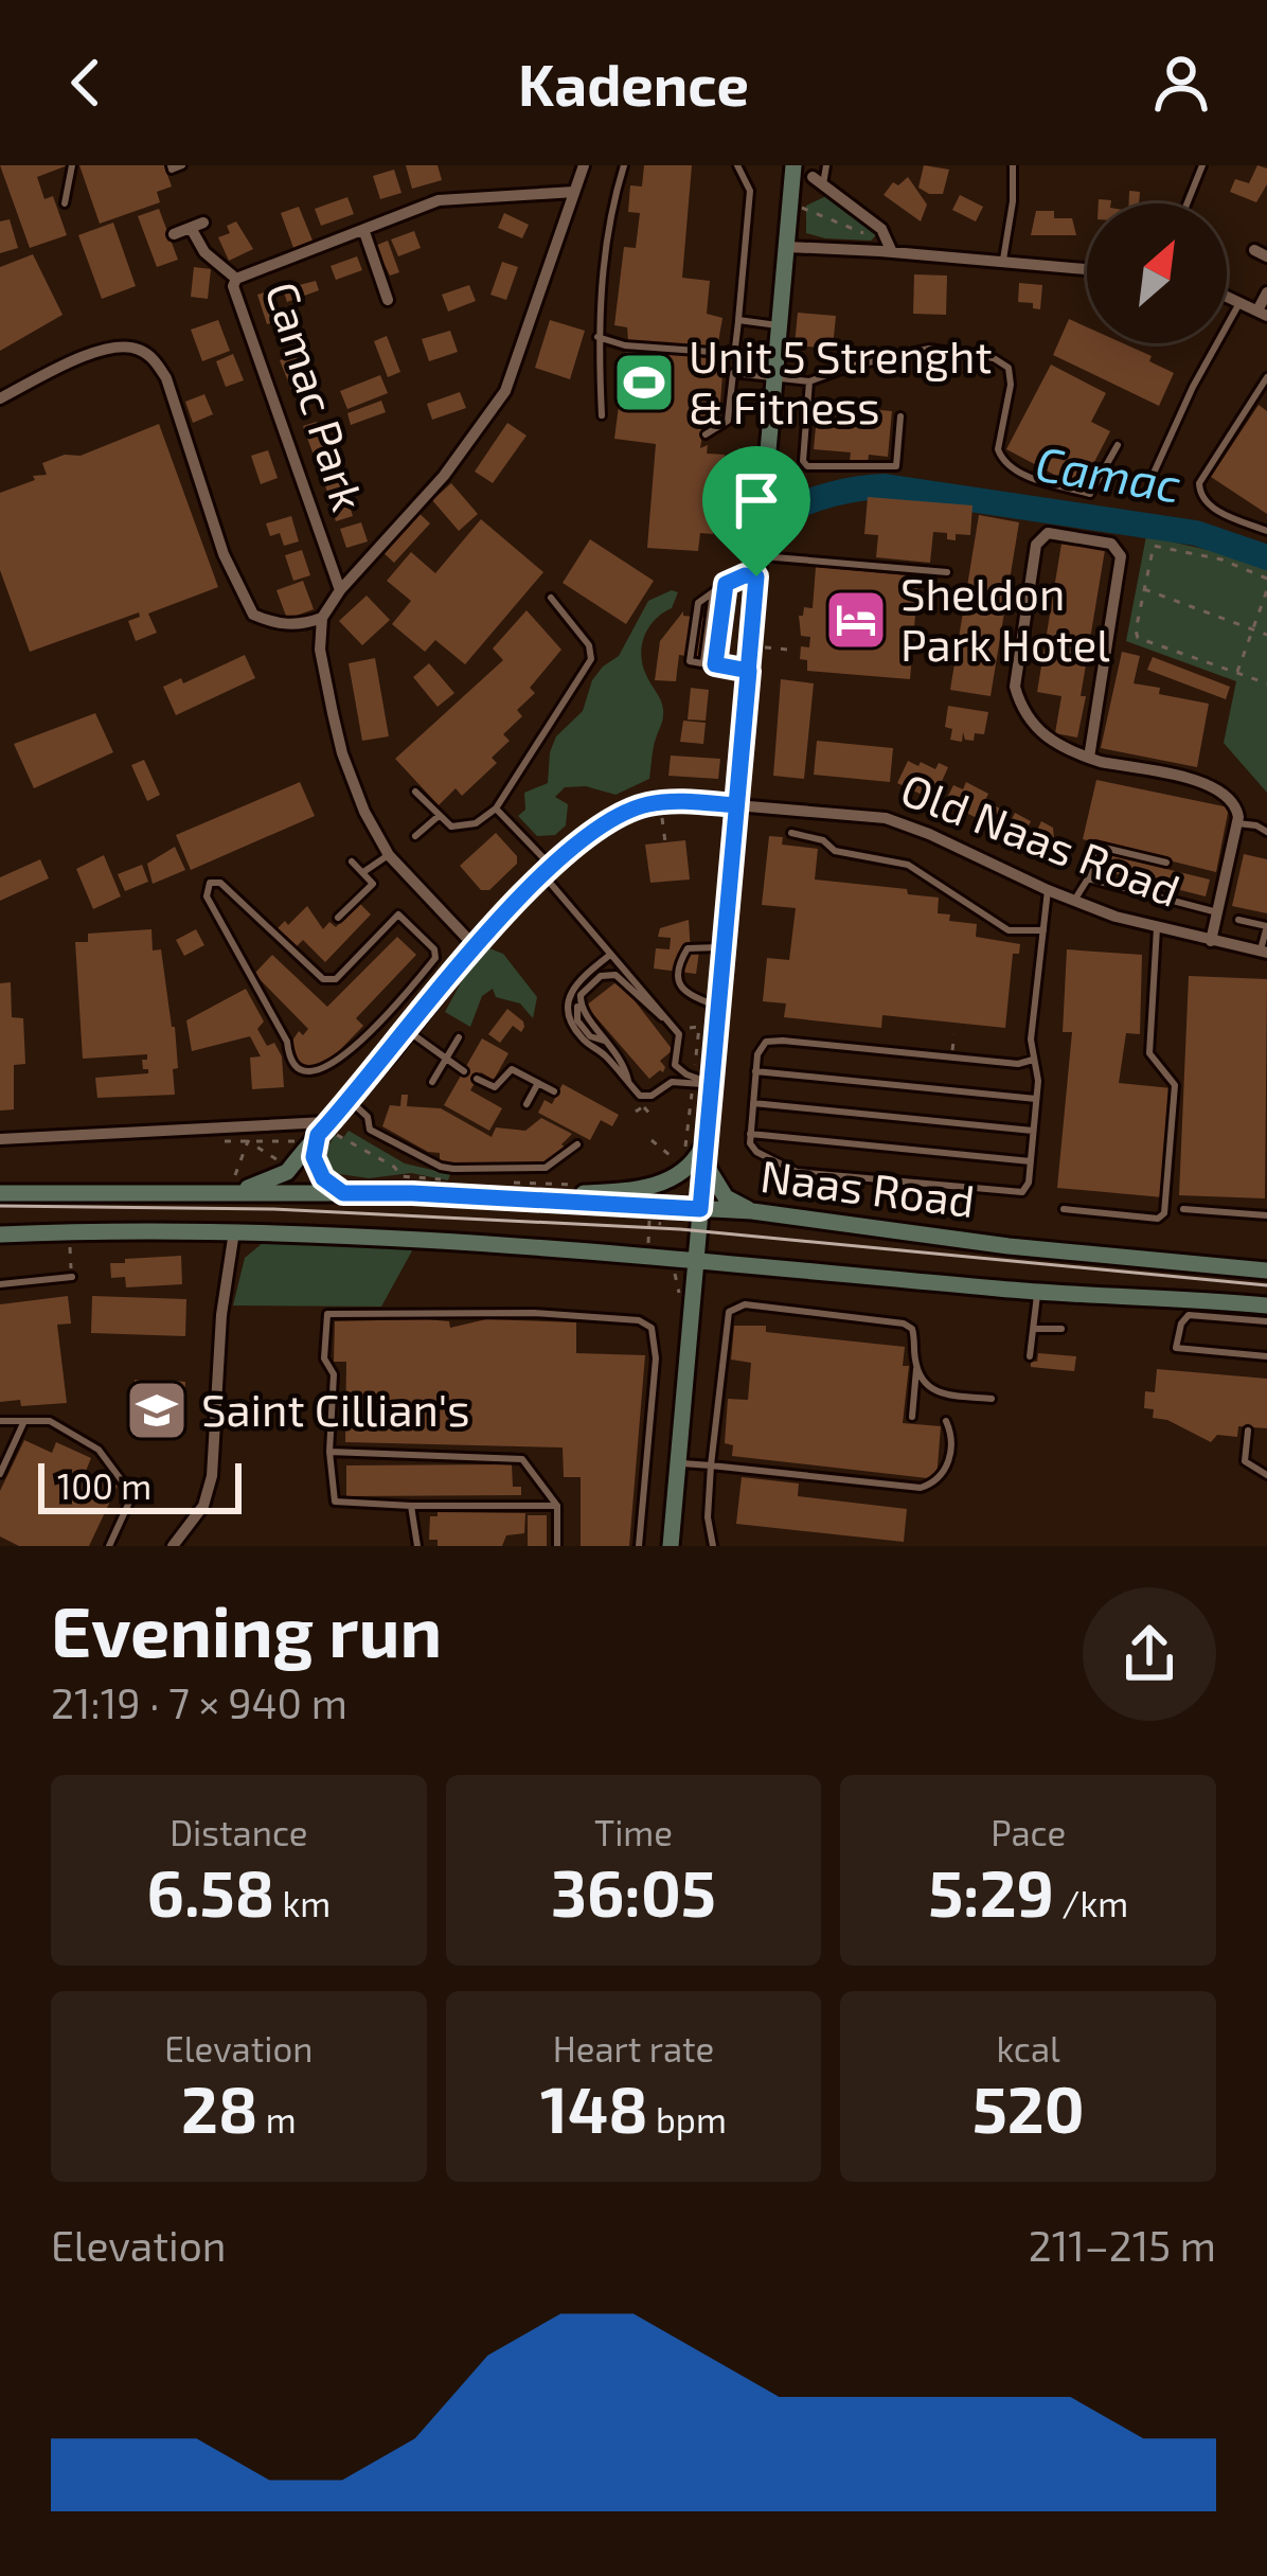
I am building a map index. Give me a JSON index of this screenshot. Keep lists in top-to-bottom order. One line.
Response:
{"streets":{"main road":["Old Naas Road","Naas Road"],"street":["Camac Park"]},"crossings":[["Old Naas Road","Naas Road"]],"water":["Camac"],"places":{"sports":["Unit 5 Strenght & Fitness"],"hotel":["Sheldon Park Hotel"],"school or university":["Saint Cillian's"]},"scale_bar":"100 m","north":"top right","page":{"header":"Kadence","scale":"100 m","heading":["Evening run","21:19 · 7 × 940 m"],"stats":[["Distance","6.58 km"],["Time","36:05"],["Pace","5:29 /km"],["Elevation","28 m"],["Heart rate","148 bpm"],["kcal","520"]],"chart":["Elevation","211–215 m"]}}
